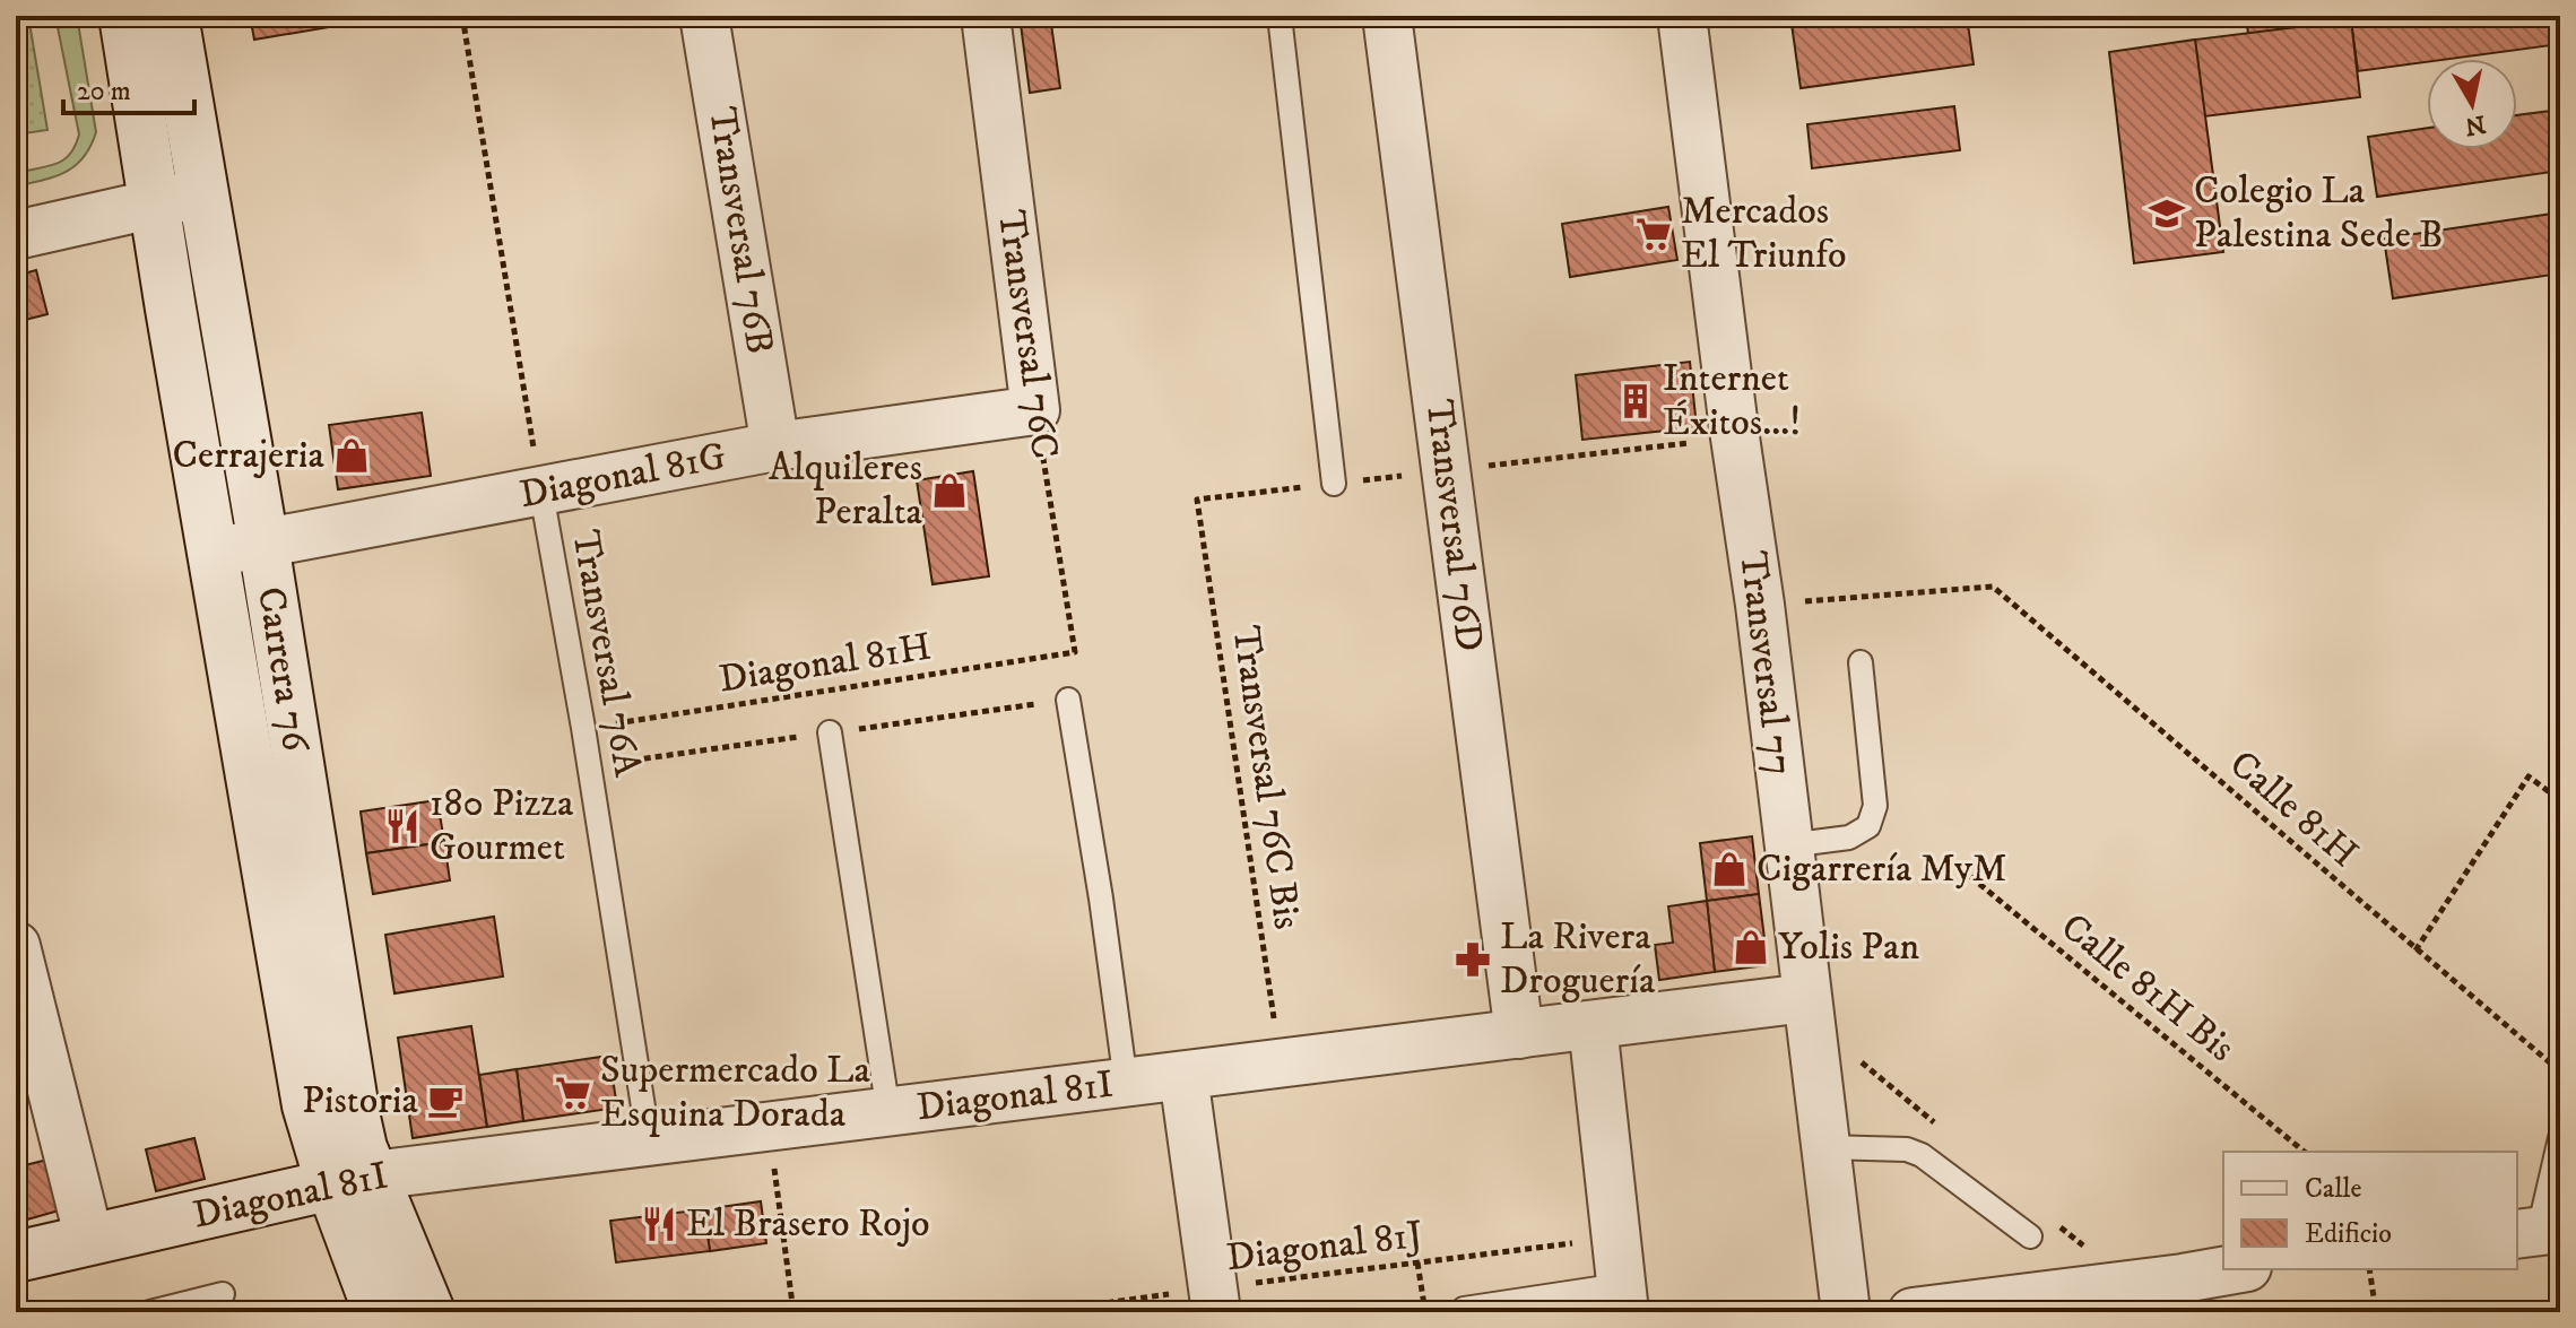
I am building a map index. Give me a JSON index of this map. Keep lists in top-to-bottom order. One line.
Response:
{"streets":{"main road":["Carrera 76","Diagonal 81I"],"street":["Transversal 76B","Transversal 76C","Diagonal 81G","Transversal 76D","Transversal 77"],"lane":["Transversal 76A"],"path":["Diagonal 81H","Transversal 76C Bis","Calle 81H","Calle 81H Bis","Diagonal 81J"]},"crossings":[["Transversal 76B","Diagonal 81G"],["Transversal 76C","Diagonal 81G"],["Transversal 76C","Diagonal 81H"],["Diagonal 81G","Transversal 76A"],["Diagonal 81G","Carrera 76"],["Transversal 76D","Diagonal 81I"],["Transversal 76A","Diagonal 81H"],["Transversal 76A","Diagonal 81I"],["Transversal 77","Calle 81H"],["Transversal 77","Diagonal 81I"],["Carrera 76","Diagonal 81I"],["Transversal 76C Bis","Diagonal 81I"]],"places":{"school or university":["Colegio La Palestina Sede B"],"supermarket":["Mercados El Triunfo","Supermercado La Esquina Dorada"],"building":["Internet Éxitos...!"],"shop":["Cerrajeria","Alquileres Peralta","Cigarrería MyM","Yolis Pan"],"restaurant":["180 Pizza Gourmet","El Brasero Rojo"],"pharmacy":["La Rivera Droguería"],"cafe":["Pistoria"]},"legend":["Calle","Edificio"],"scale_bar":"20 m","north":"bottom"}
